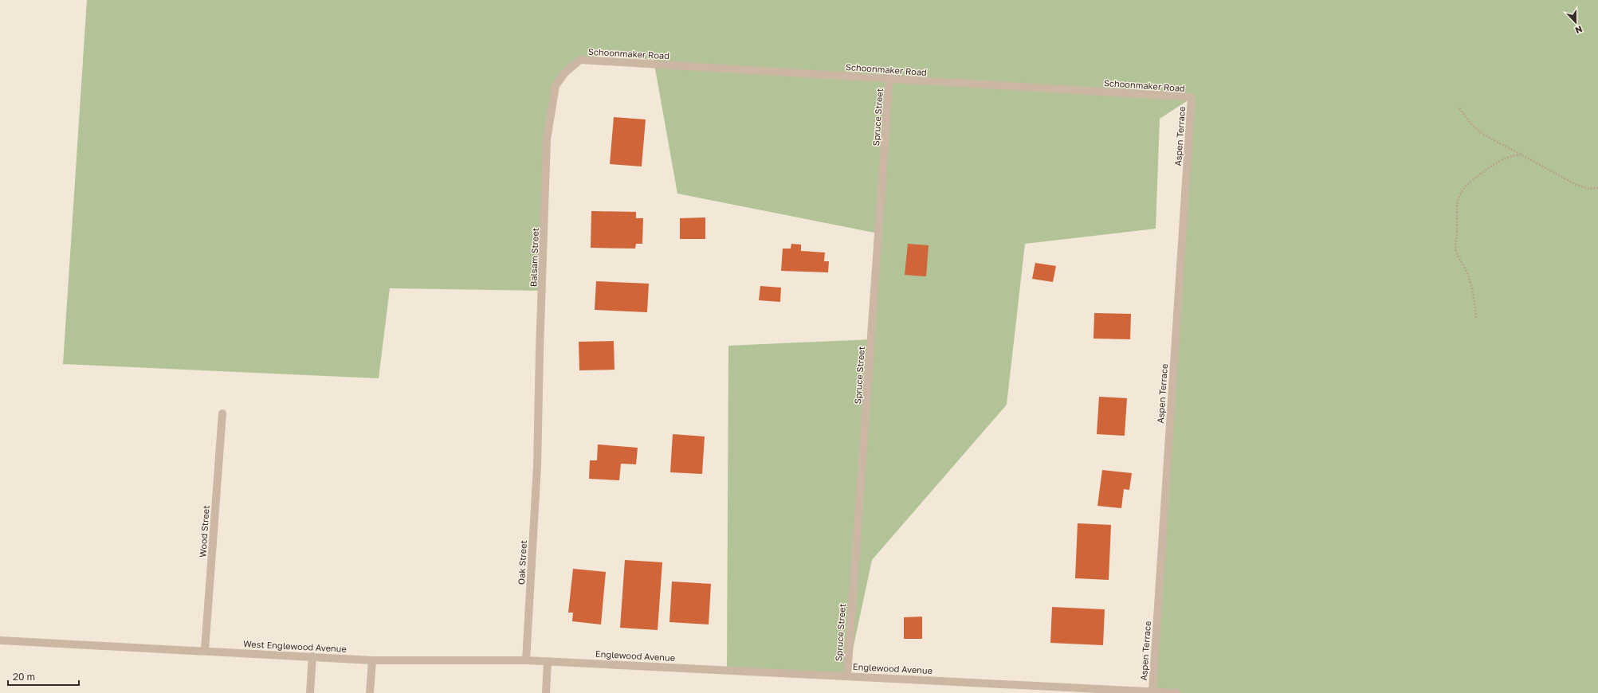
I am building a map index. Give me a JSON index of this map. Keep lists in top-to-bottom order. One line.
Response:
{"streets":{"street":["Schoonmaker Road","Spruce Street","Aspen Terrace","Balsam Street","Wood Street","Oak Street","West Englewood Avenue","Englewood Avenue"]},"crossings":[["Schoonmaker Road","Spruce Street"],["Schoonmaker Road","Aspen Terrace"],["Schoonmaker Road","Balsam Street"],["Spruce Street","Englewood Avenue"],["Aspen Terrace","Englewood Avenue"],["Balsam Street","Oak Street"],["Wood Street","West Englewood Avenue"],["Oak Street","West Englewood Avenue"],["West Englewood Avenue","Englewood Avenue"]],"scale_bar":"20 m","north":"bottom"}
